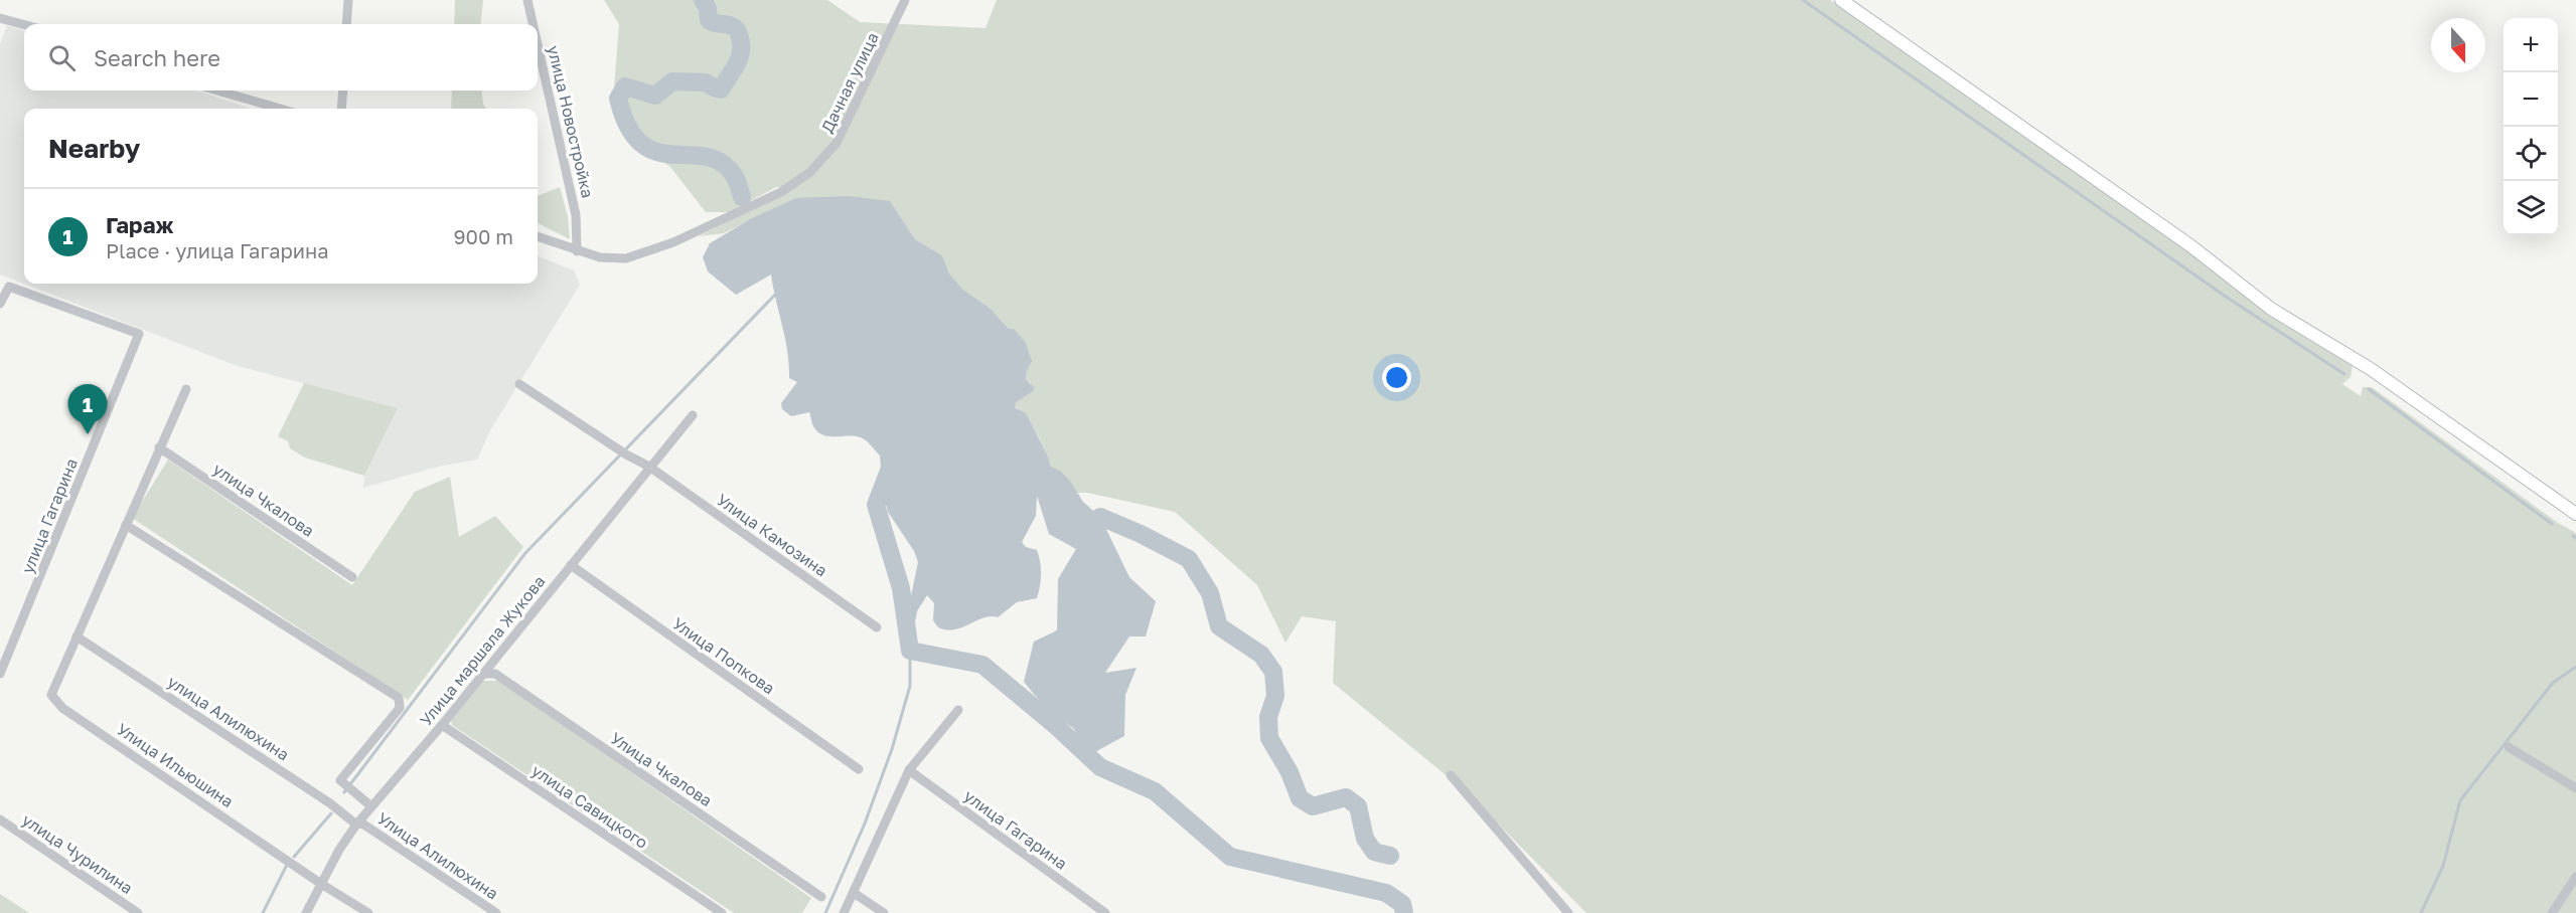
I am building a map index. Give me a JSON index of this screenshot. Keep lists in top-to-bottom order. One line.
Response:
{"streets":{"street":["Дачная улица","улица Новостройка","улица Чкалова","улица Гагарина","Улица Камозина","Улица маршала Жукова","Улица Попкова","улица Алилюхина","Улица Ильюшина","Улица Чкалова","улица Савицкого","улица Чурилина","Улица Алилюхина"]},"crossings":[["Дачная улица","улица Новостройка"],["Улица Камозина","Улица маршала Жукова"],["Улица маршала Жукова","Улица Попкова"],["Улица маршала Жукова","улица Алилюхина"],["Улица маршала Жукова","Улица Ильюшина"],["Улица маршала Жукова","Улица Чкалова"],["Улица маршала Жукова","улица Савицкого"],["Улица маршала Жукова","Улица Алилюхина"],["улица Алилюхина","Улица Ильюшина"],["улица Алилюхина","Улица Алилюхина"]],"north":"bottom","page":{"map_buttons":["+","−"],"search":"Search here","heading":"Nearby","list":[{"mark":"1","name":"Гараж","note":"Place · улица Гагарина","value":"900 m"}],"pins":"1"}}
